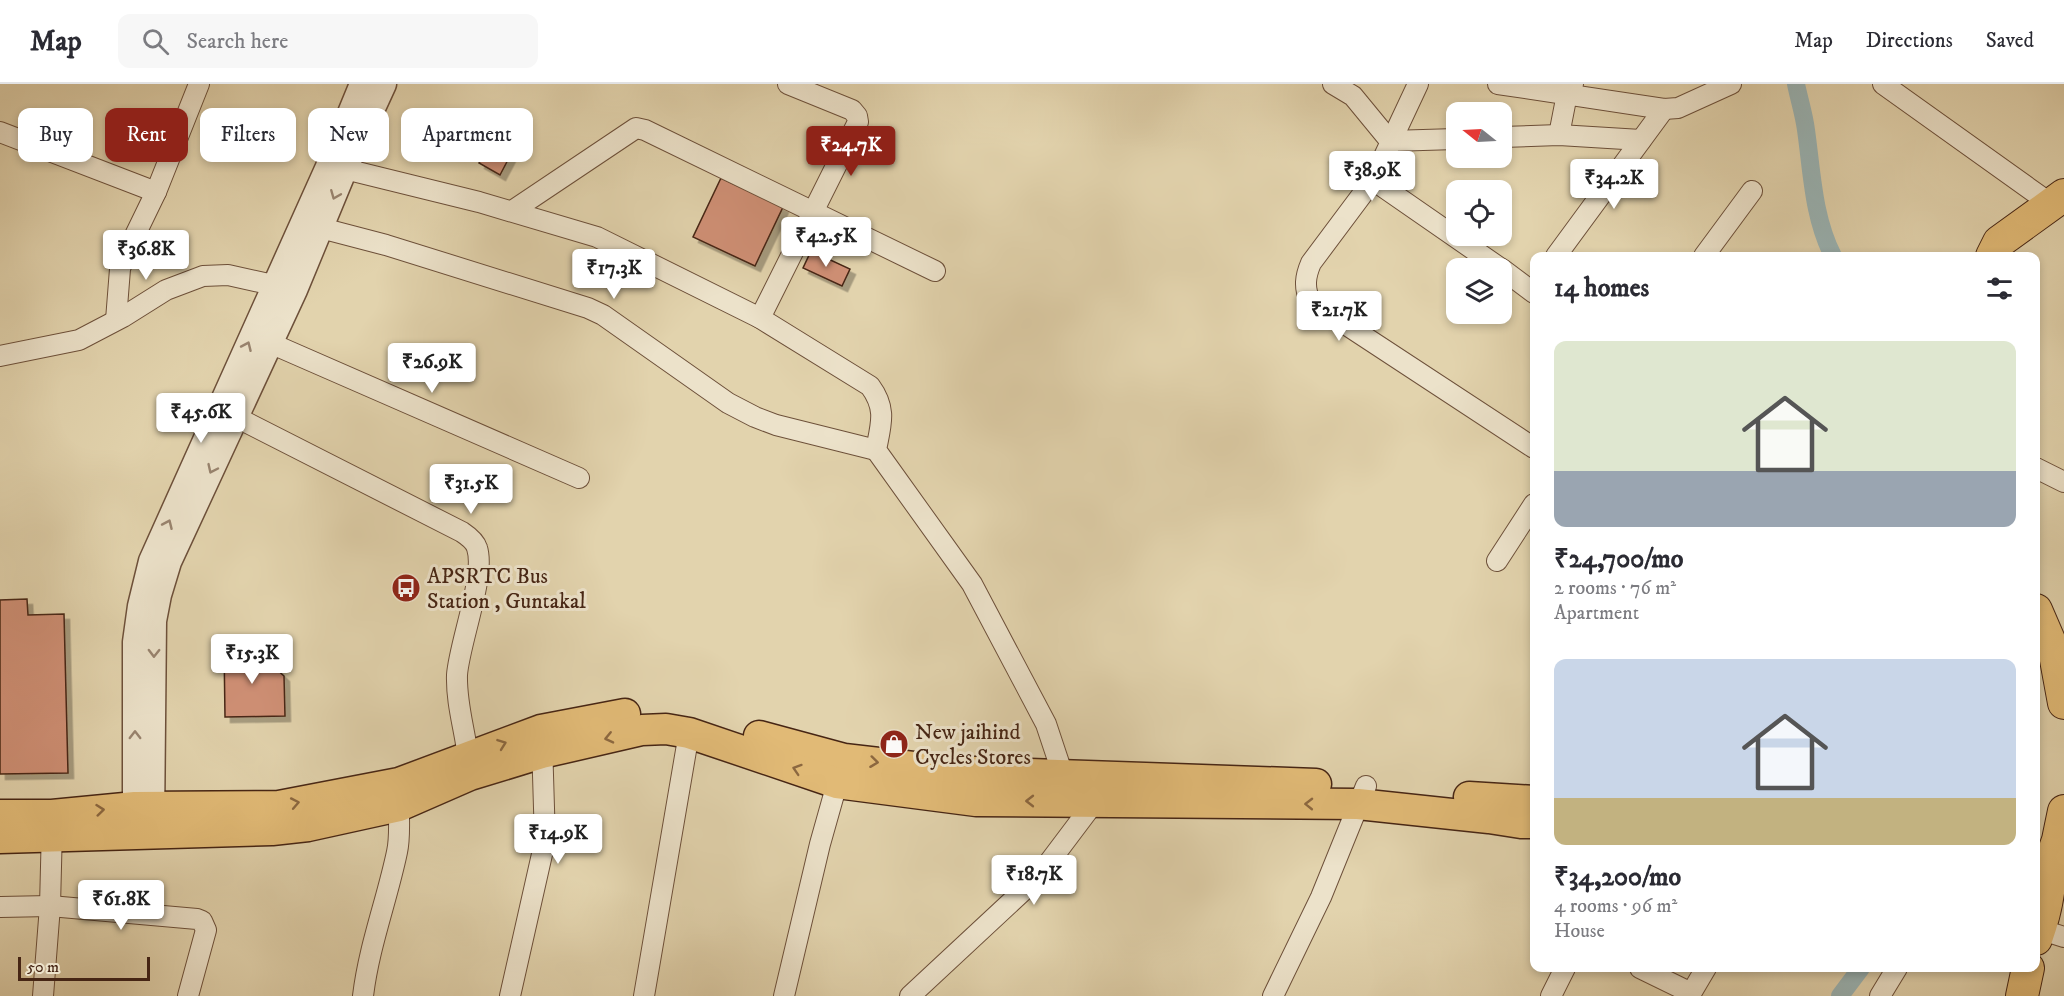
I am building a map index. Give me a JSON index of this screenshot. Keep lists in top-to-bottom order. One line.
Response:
{"places":{"bus stop":["APSRTC Bus Station , Guntakal"],"shop":["New jaihind Cycles Stores"]},"scale_bar":"50 m","north":"left","page":{"header":"Map","search":"Search here","nav":["Map","Directions","Saved"],"chip":["Buy","Rent","Filters","New","Apartment"],"price":["₹24.7K","₹38.9K","₹34.2K","₹42.5K","₹36.8K","₹17.3K","₹21.7K","₹26.9K","₹45.6K","₹31.5K","₹15.3K","₹14.9K","₹18.7K","₹61.8K"],"heading":"14 homes","list":[{"name":"₹24,700/mo","note":"2 rooms · 76 m² · Apartment"},{"name":"₹34,200/mo","note":"4 rooms · 96 m² · House"}],"scale":"50 m"}}
